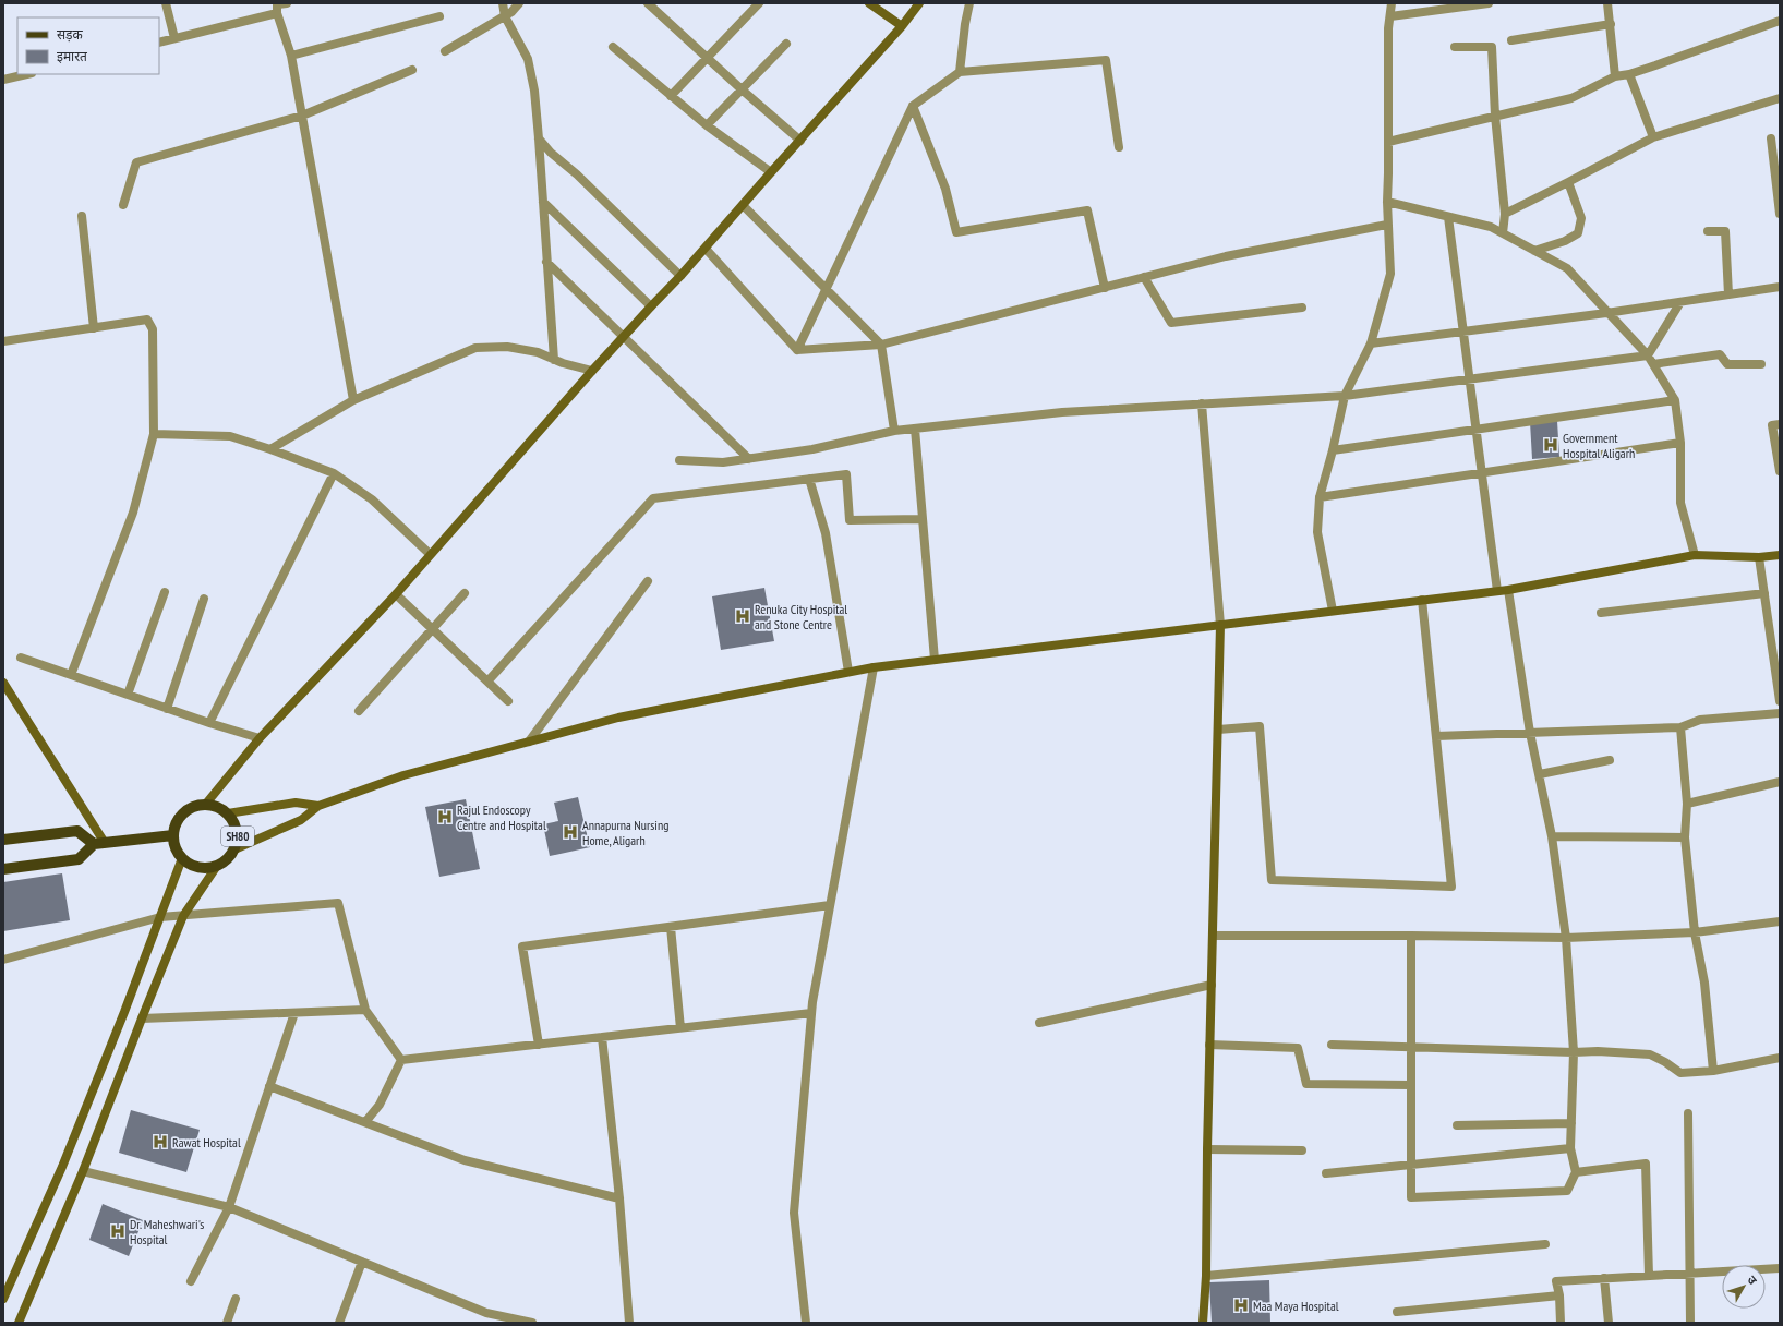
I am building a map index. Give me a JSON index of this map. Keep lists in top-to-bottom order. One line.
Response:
{"streets":{"main road":["SH80"]},"places":{"hospital":["Government Hospital Aligarh","Renuka City Hospital and Stone Centre","Rajul Endoscopy Centre and Hospital","Annapurna Nursing Home, Aligarh","Rawat Hospital","Dr. Maheshwari's Hospital","Maa Maya Hospital"]},"legend":["सड़क","इमारत"],"north":"top right"}
